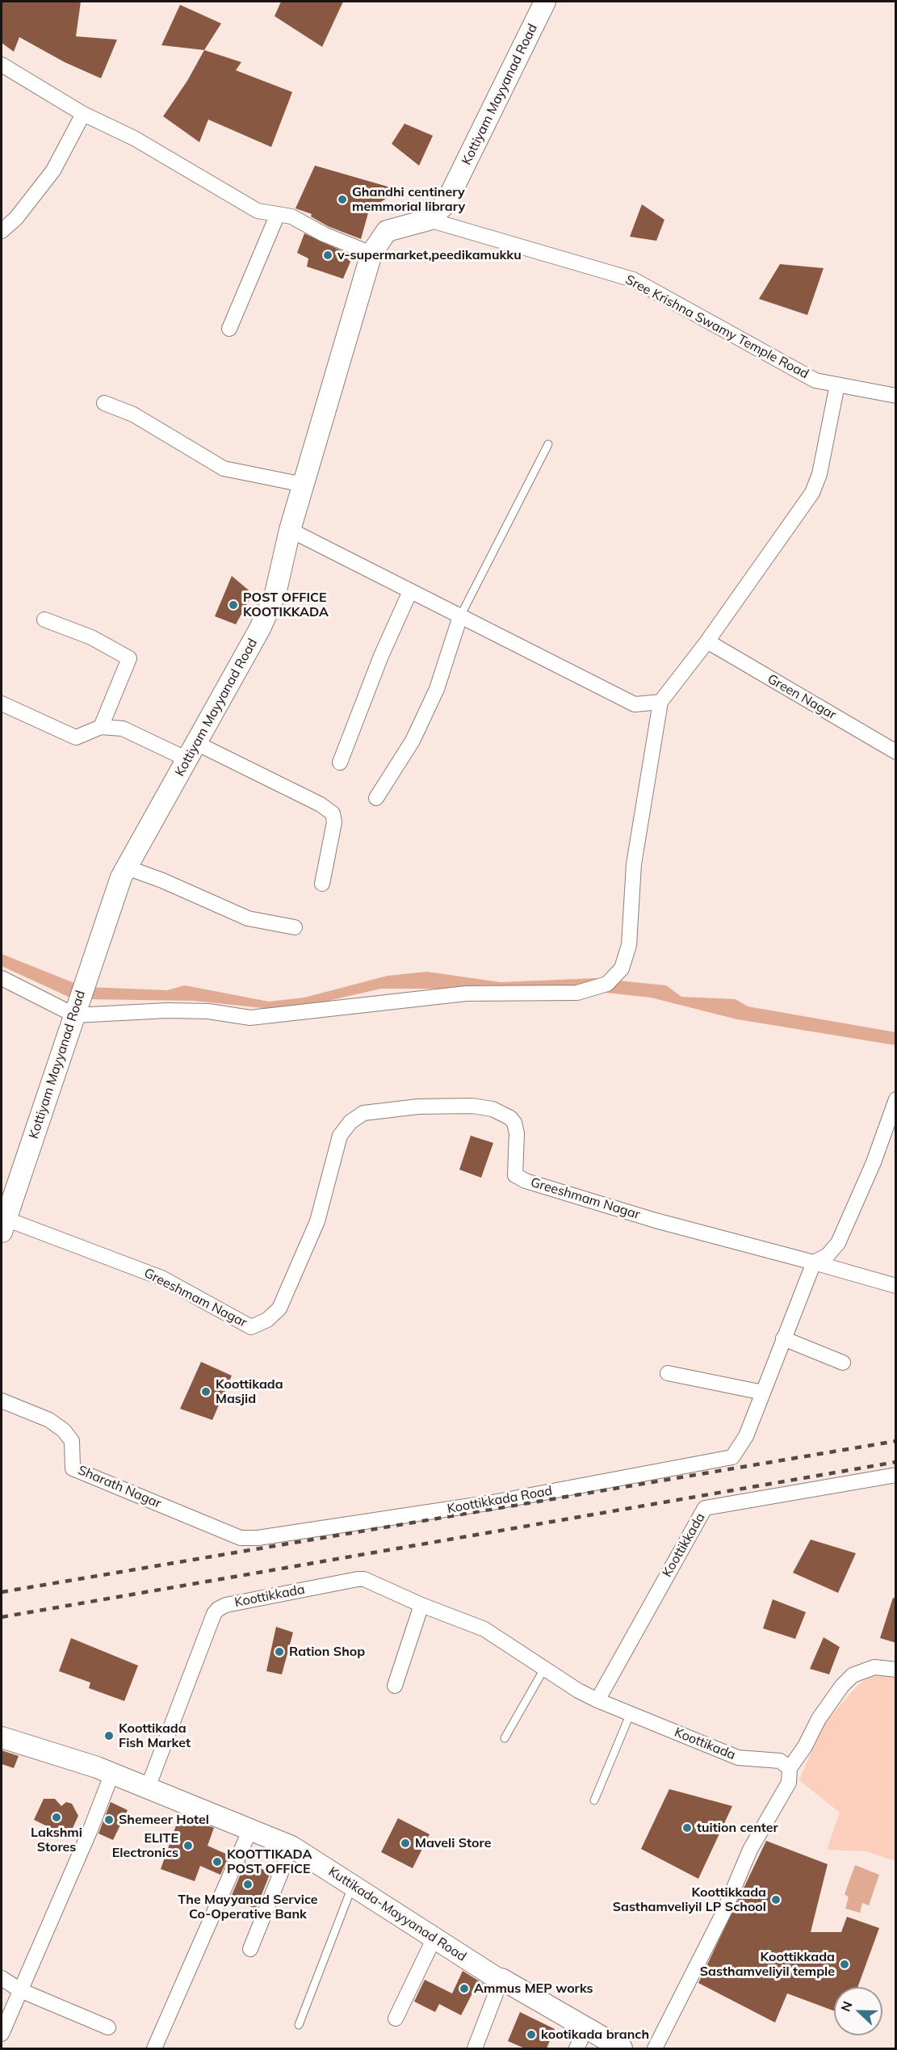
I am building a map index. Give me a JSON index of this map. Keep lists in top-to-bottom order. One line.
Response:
{"streets":{"main road":["Kottiyam Mayyanad Road","Kuttikada-Mayyanad Road"],"street":["Sree Krishna Swamy Temple Road","Green Nagar","Greeshmam Nagar","Sharath Nagar","Koottikkada Road","Koottikkada","Koottikada"]},"crossings":[["Kottiyam Mayyanad Road","Sree Krishna Swamy Temple Road"],["Kottiyam Mayyanad Road","Greeshmam Nagar"],["Sharath Nagar","Koottikkada Road"],["Koottikkada","Koottikada"],["Koottikkada","Kuttikada-Mayyanad Road"]],"places":["Ghandhi centinery memmorial library","v-supermarket,peedikamukku","POST OFFICE KOOTIKKADA","Koottikada Masjid","Ration Shop","Koottikada Fish Market","Lakshmi Stores","Shemeer Hotel","tuition center","Maveli Store","ELITE Electronics","KOOTTIKADA POST OFFICE","The Mayyanad Service Co-Operative Bank","Koottikkada Sasthamveliyil LP School","Koottikkada Sasthamveliyil temple","Ammus MEP works","kootikada branch"],"north":"left"}
